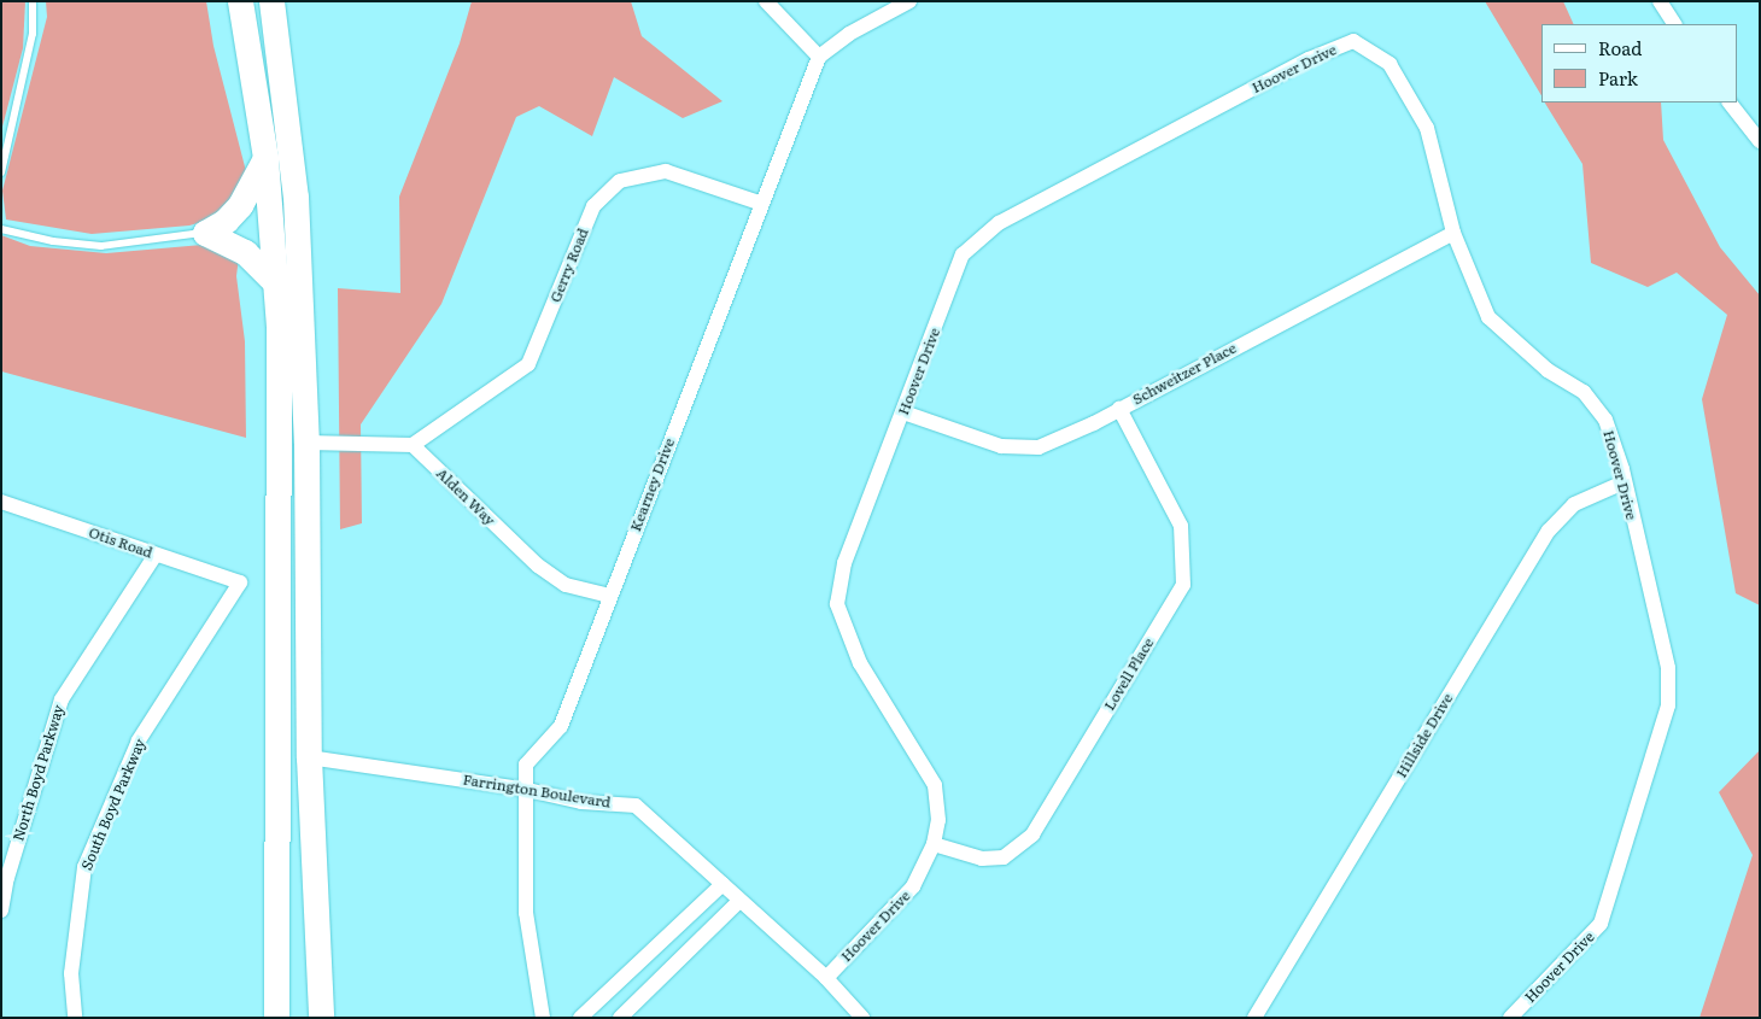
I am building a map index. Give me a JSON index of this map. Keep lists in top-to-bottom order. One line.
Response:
{"streets":{"street":["Hoover Drive","Gerry Road","Schweitzer Place","Kearney Drive","Alden Way","Otis Road","Lovell Place","Hillside Drive","North Boyd Parkway","Farrington Boulevard","South Boyd Parkway"]},"crossings":[["Hoover Drive","Schweitzer Place"],["Hoover Drive","Lovell Place"],["Hoover Drive","Hillside Drive"],["Hoover Drive","Farrington Boulevard"],["Gerry Road","Kearney Drive"],["Gerry Road","Alden Way"],["Schweitzer Place","Lovell Place"],["Kearney Drive","Alden Way"],["Kearney Drive","Farrington Boulevard"],["Otis Road","North Boyd Parkway"],["Otis Road","South Boyd Parkway"]],"legend":["Road","Park"]}
